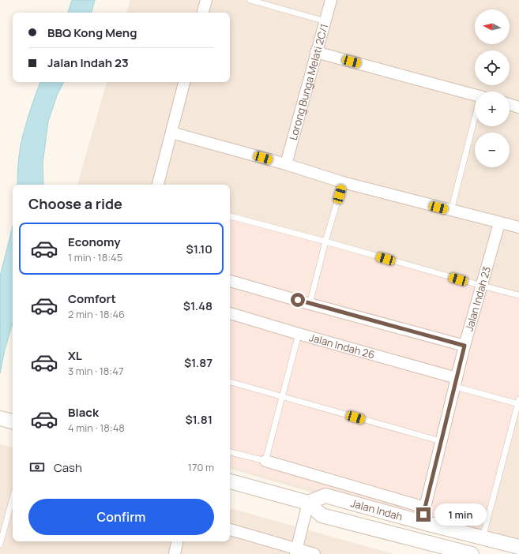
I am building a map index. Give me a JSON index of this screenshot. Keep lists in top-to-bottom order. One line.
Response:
{"streets":{"street":["Lorong Bunga Melati 2C/1","Jalan Indah 23","Jalan Indah 26","Jalan Indah"]},"crossings":[["Jalan Indah 23","Jalan Indah 26"],["Jalan Indah 23","Jalan Indah"]],"north":"left","page":{"map_buttons":["+","−"],"banner":["BBQ Kong Meng","Jalan Indah 23"],"heading":"Choose a ride","list":[{"name":"Economy","note":"1 min · 18:45","value":"$1.10"},{"name":"Comfort","note":"2 min · 18:46","value":"$1.48"},{"name":"XL","note":"3 min · 18:47","value":"$1.87"},{"name":"Black","note":"4 min · 18:48","value":"$1.81"}],"pay":["Cash","170 m"],"buttons":"Confirm","bubble":"1 min"}}
